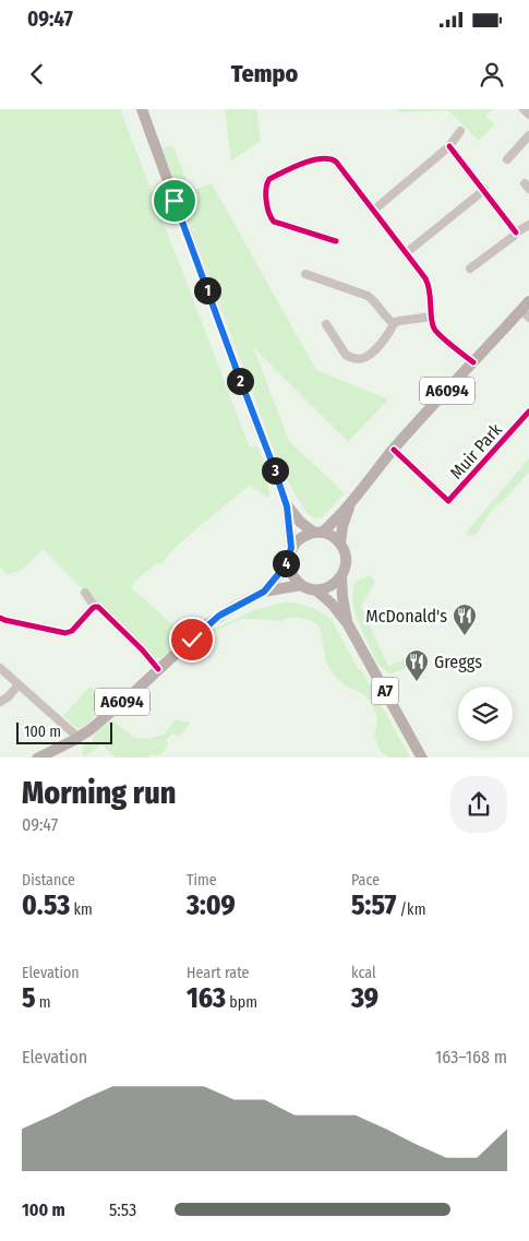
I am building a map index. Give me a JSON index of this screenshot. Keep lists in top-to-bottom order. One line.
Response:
{"streets":{"main road":["A6094","A7"],"street":["Muir Park"]},"crossings":[["A6094","Muir Park"],["A6094","A7"]],"places":{"restaurant":["McDonald's","Greggs"]},"scale_bar":"100 m","page":{"status":"09:47","header":"Tempo","pins":["1","2","3","4"],"scale":"100 m","heading":["Morning run","09:47"],"stats":[["Distance","0.53 km"],["Time","3:09"],["Pace","5:57 /km"],["Elevation","5 m"],["Heart rate","163 bpm"],["kcal","39"]],"chart":["Elevation","163–168 m"],"list":[{"name":"100 m","note":"5:53"}]}}
